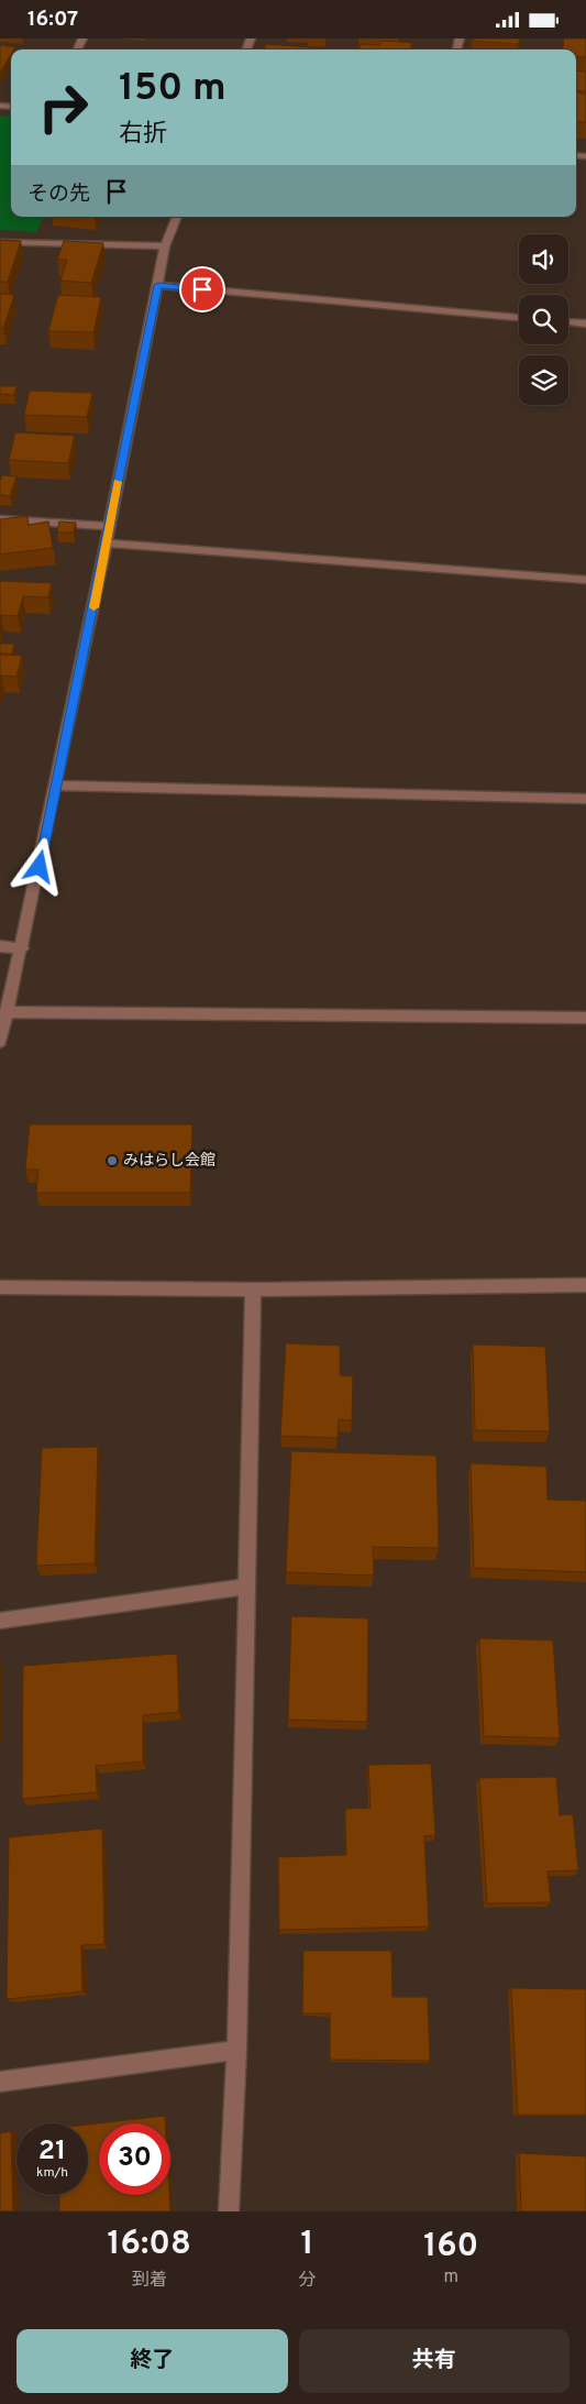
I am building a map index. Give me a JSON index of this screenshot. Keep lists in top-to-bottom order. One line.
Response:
{"places":["みはらし会館"],"page":{"status":"16:07","turn":["150 m","右折"],"then":"その先","speed":"21 km/h","limit":"30","eta":["16:08","到着","1","分","160","m"],"buttons":["終了","共有"]}}
